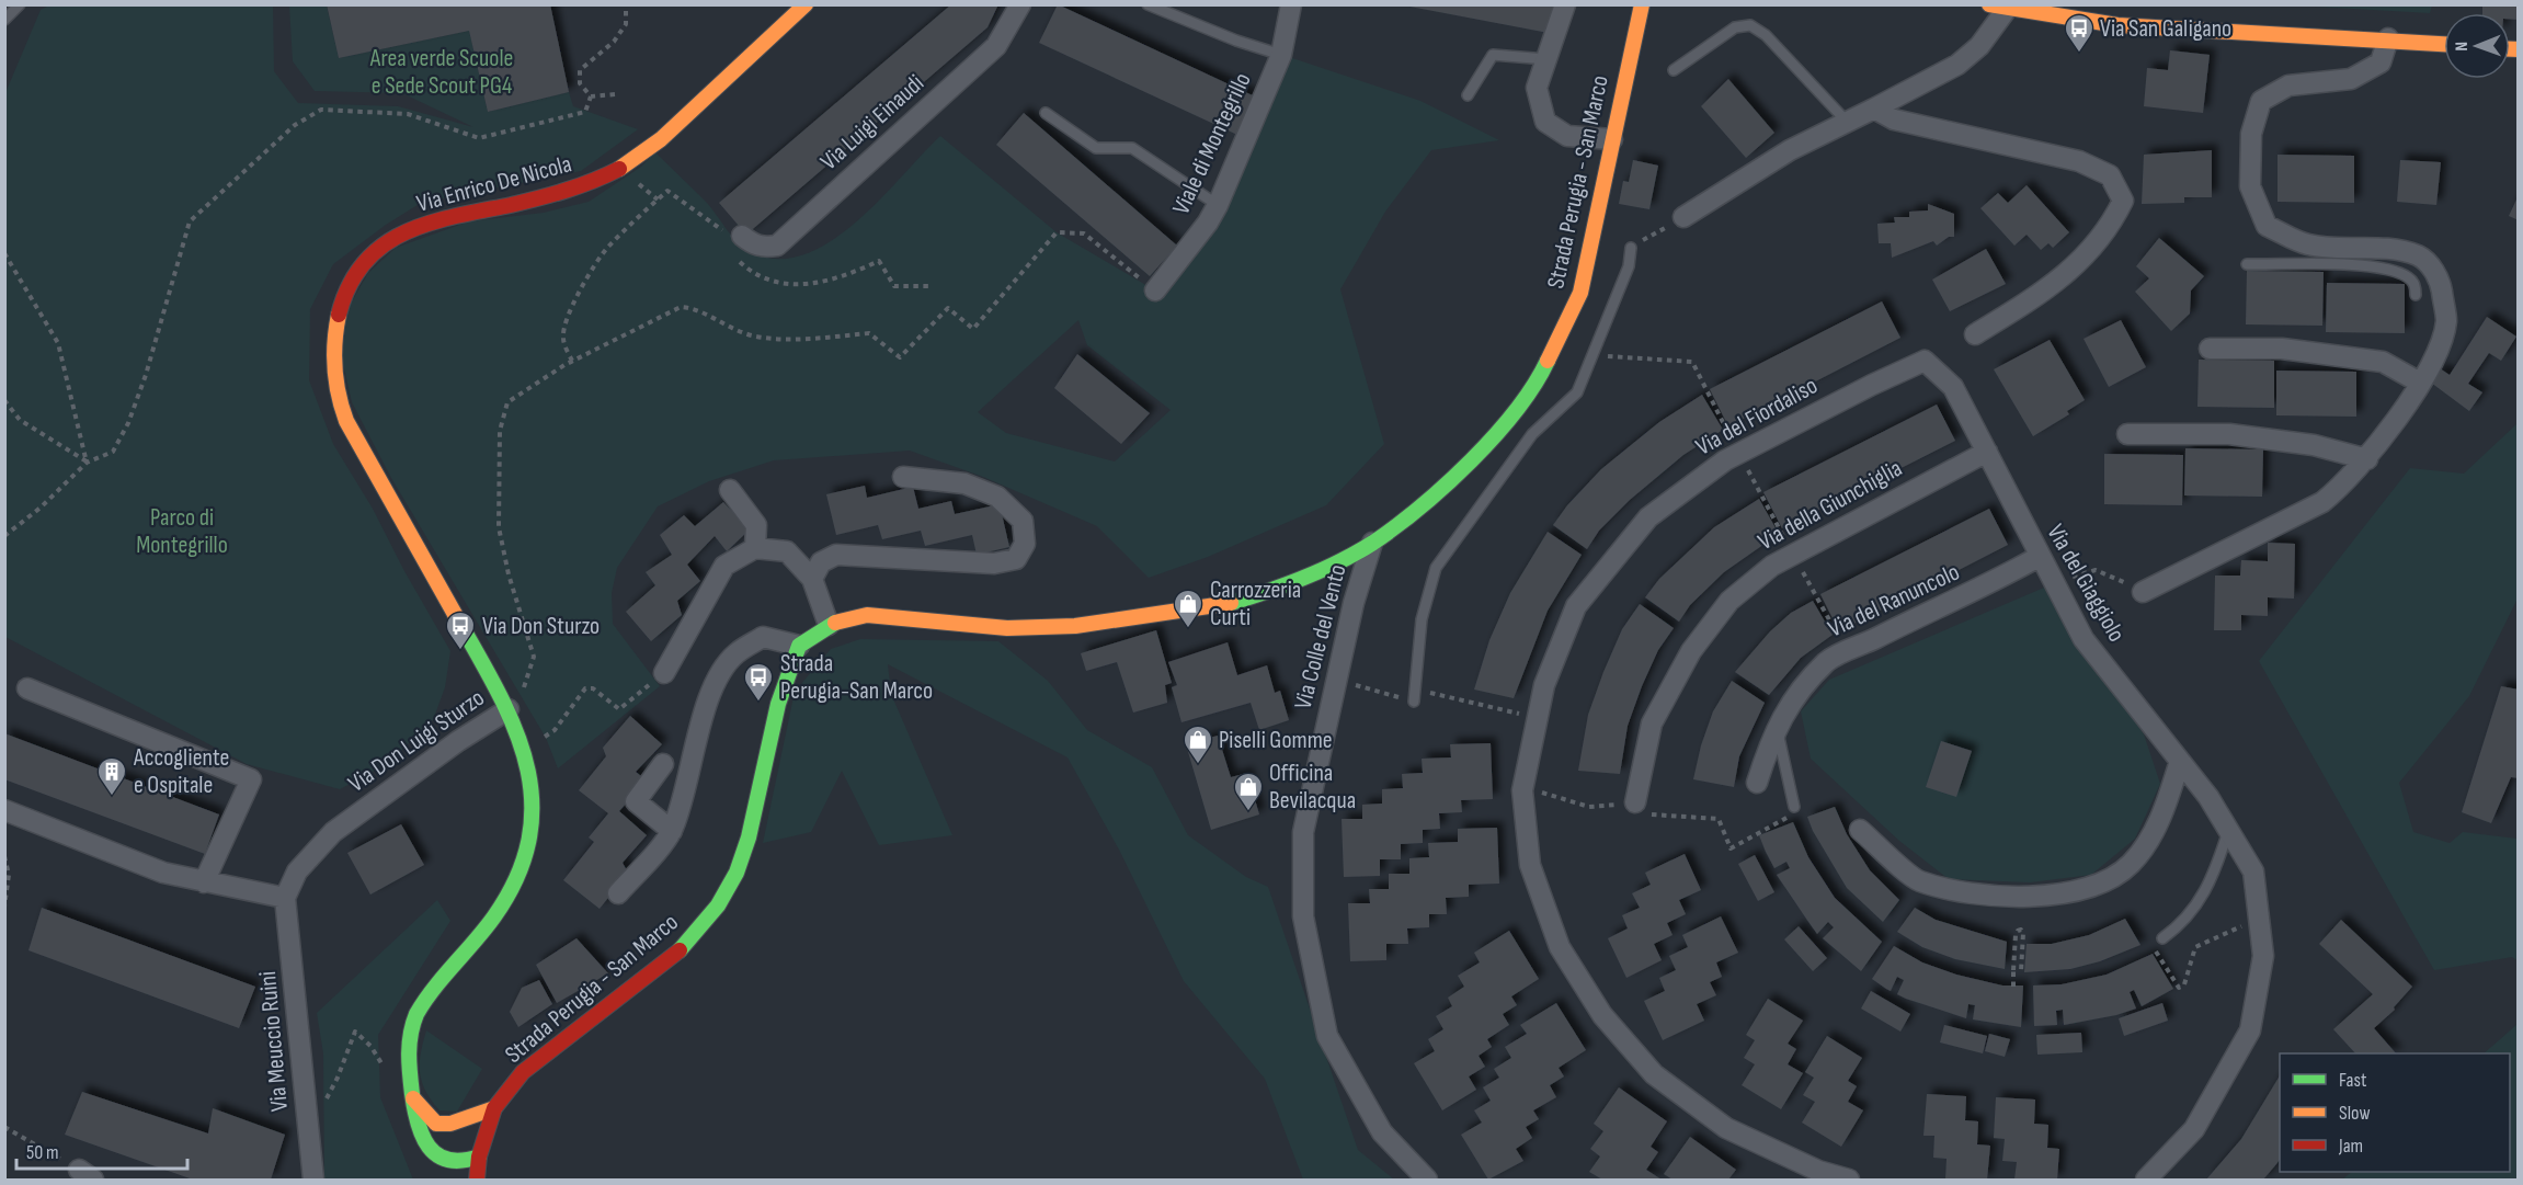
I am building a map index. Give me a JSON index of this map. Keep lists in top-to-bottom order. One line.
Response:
{"streets":{"main road":["Strada Perugia - San Marco","Via Enrico De Nicola","Via Don Luigi Sturzo"],"street":["Via Luigi Einaudi","Viale di Montegrillo","Via del Fiordaliso","Via della Giunchiglia","Via del Giaggiolo","Via del Ranuncolo","Via Colle del Vento","Via Meuccio Ruini"]},"crossings":[["Strada Perugia - San Marco","Via Colle del Vento"],["Via Enrico De Nicola","Via Don Luigi Sturzo"],["Via del Fiordaliso","Via della Giunchiglia"],["Via del Fiordaliso","Via del Giaggiolo"],["Via della Giunchiglia","Via del Giaggiolo"],["Via del Giaggiolo","Via del Ranuncolo"],["Via Don Luigi Sturzo","Via Meuccio Ruini"]],"parks":["Area verde Scuole e Sede Scout PG4","Parco di Montegrillo"],"places":{"bus stop":["Via San Galigano","Via Don Sturzo","Strada Perugia-San Marco"],"shop":["Carrozzeria Curti","Piselli Gomme","Officina Bevilacqua"],"building":["Accogliente e Ospitale"]},"legend":["Fast","Slow","Jam"],"scale_bar":"50 m","north":"left"}
